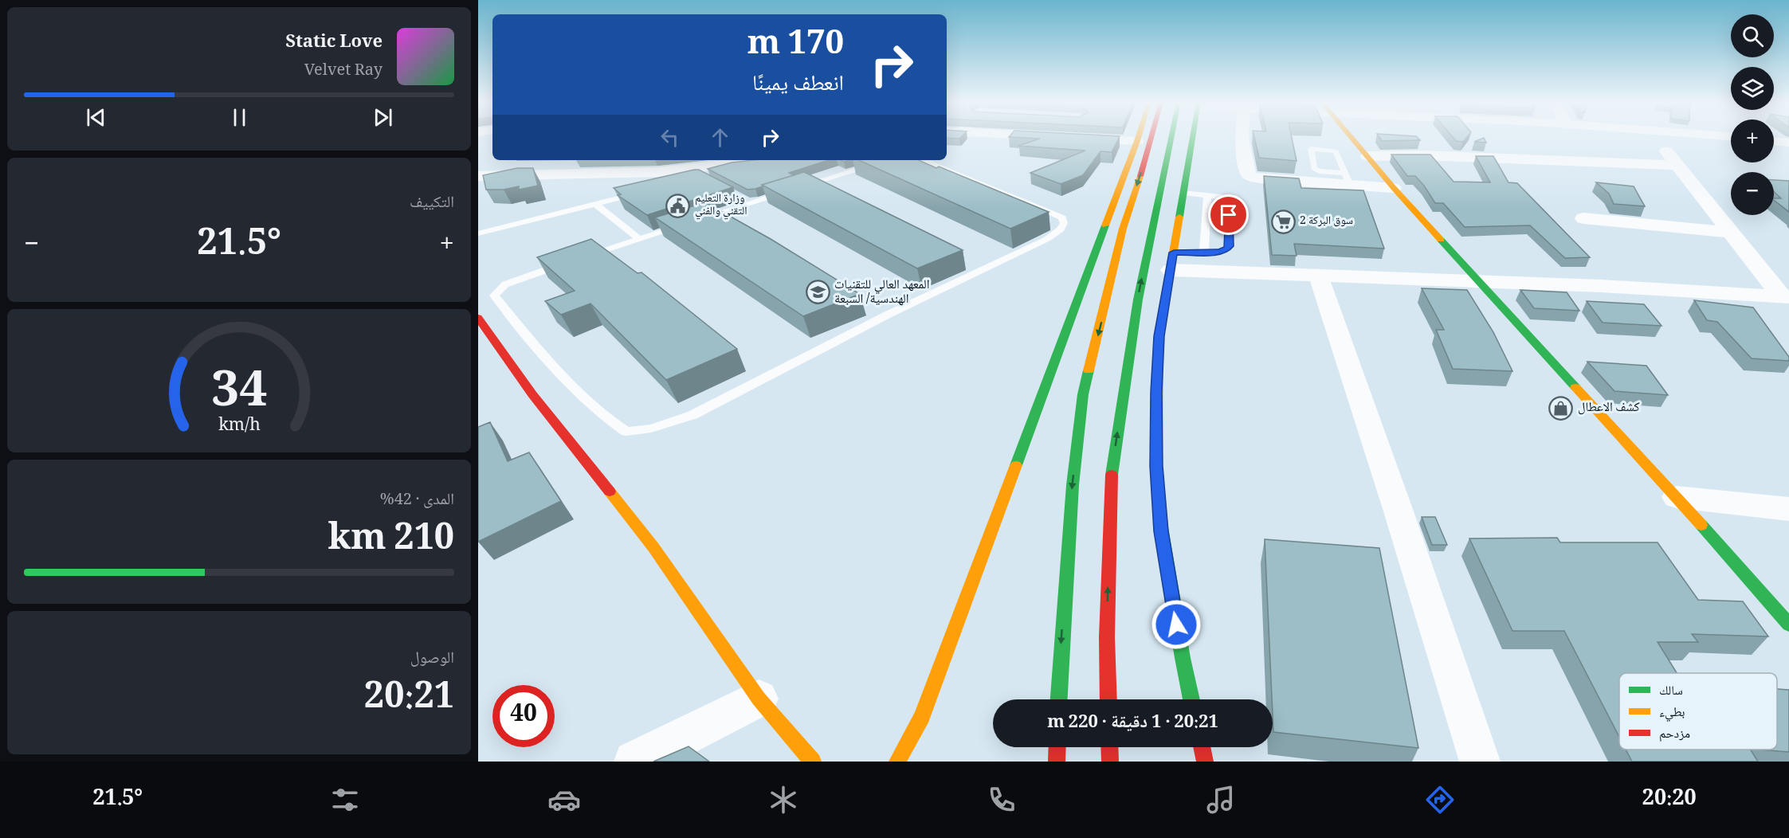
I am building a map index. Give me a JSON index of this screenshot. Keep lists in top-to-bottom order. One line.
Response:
{"places":{"public building":["وزارة التعليم التقني والفني"],"supermarket":["سوق البركة 2"],"school or university":["المعهد العالي للتقنيات الهندسية/ السبعة"],"shop":["كشف الاعطال"]},"legend":["سالك","بطيء","مزدحم"],"page":{"map_buttons":["+","−"],"turn":["170 m","انعطف يمينًا"],"song":["Static Love","Velvet Ray"],"tile":["التكييف",["المدى · 42%","210 km"],["الوصول","20:21"]],"heat":["−","21.5°","+"],"limit":"40","trip":"20:21 · 1 دقيقة · 220 m","tabs":["20:20","21.5°"],"gauge":["34","km/h"]}}
